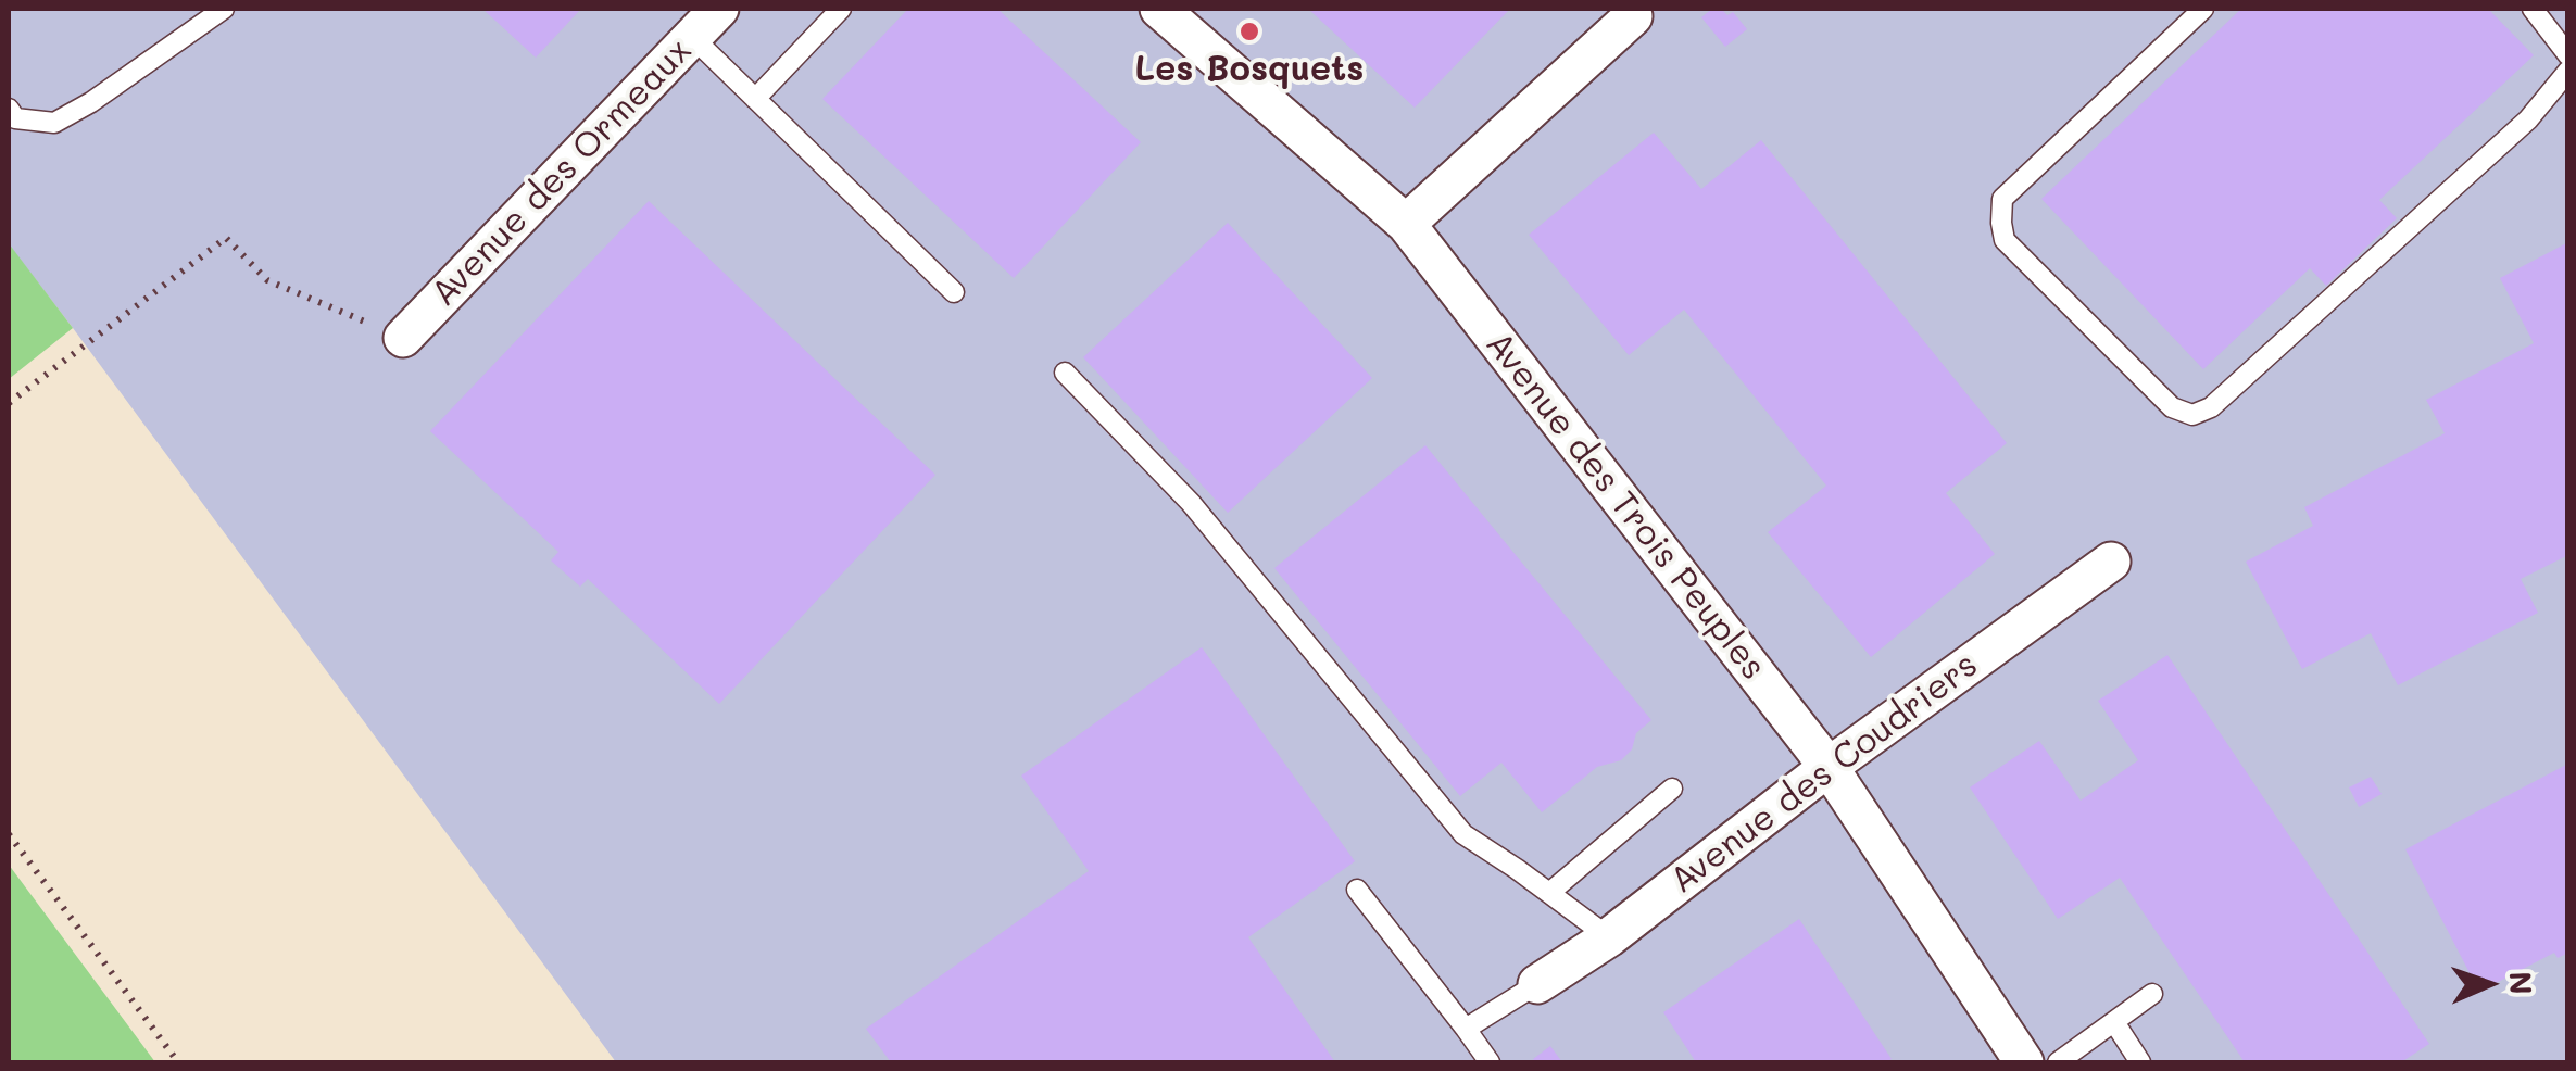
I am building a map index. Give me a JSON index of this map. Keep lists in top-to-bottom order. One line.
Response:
{"streets":{"street":["Avenue des Ormeaux","Avenue des Trois Peuples","Avenue des Coudriers"]},"crossings":[["Avenue des Trois Peuples","Avenue des Coudriers"]],"places":["Les Bosquets"],"north":"right"}
